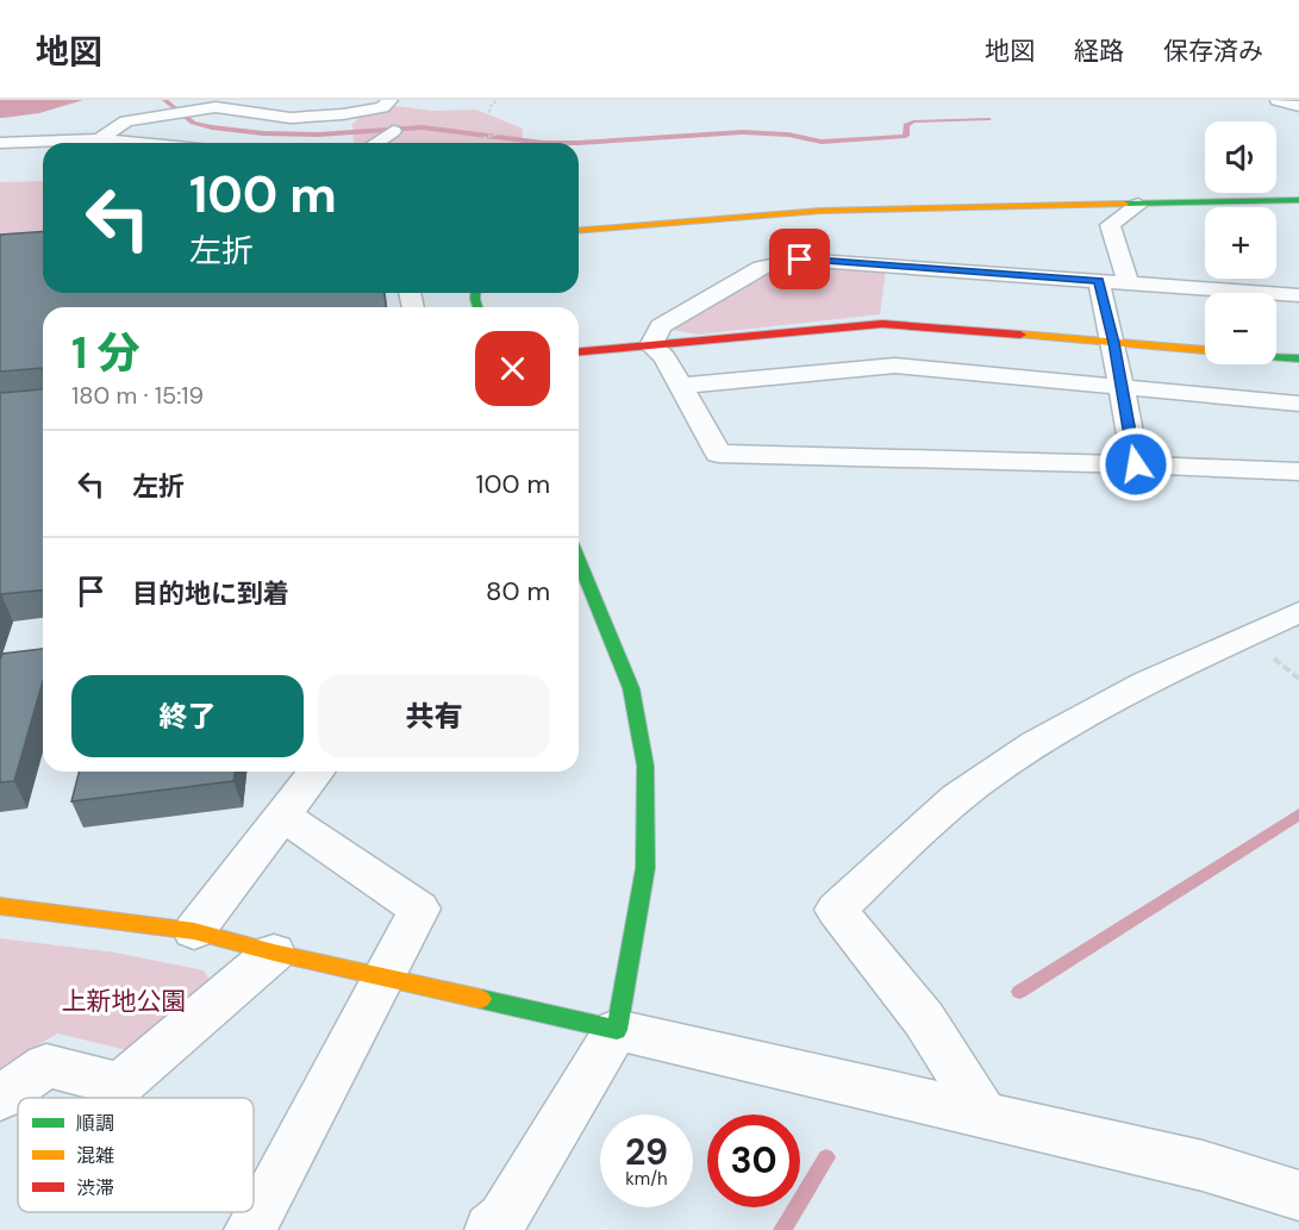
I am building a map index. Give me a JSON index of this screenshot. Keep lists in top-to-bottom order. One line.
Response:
{"parks":["上新地公園"],"legend":["順調","混雑","渋滞"],"page":{"header":"地図","nav":["地図","経路","保存済み"],"map_buttons":["+","−"],"turn":["100 m","左折"],"heading":["1 分","180 m · 15:19"],"list":[{"name":"左折","value":"100 m"},{"name":"目的地に到着","value":"80 m"}],"buttons":["終了","共有"],"speed":"29 km/h","limit":"30"}}
